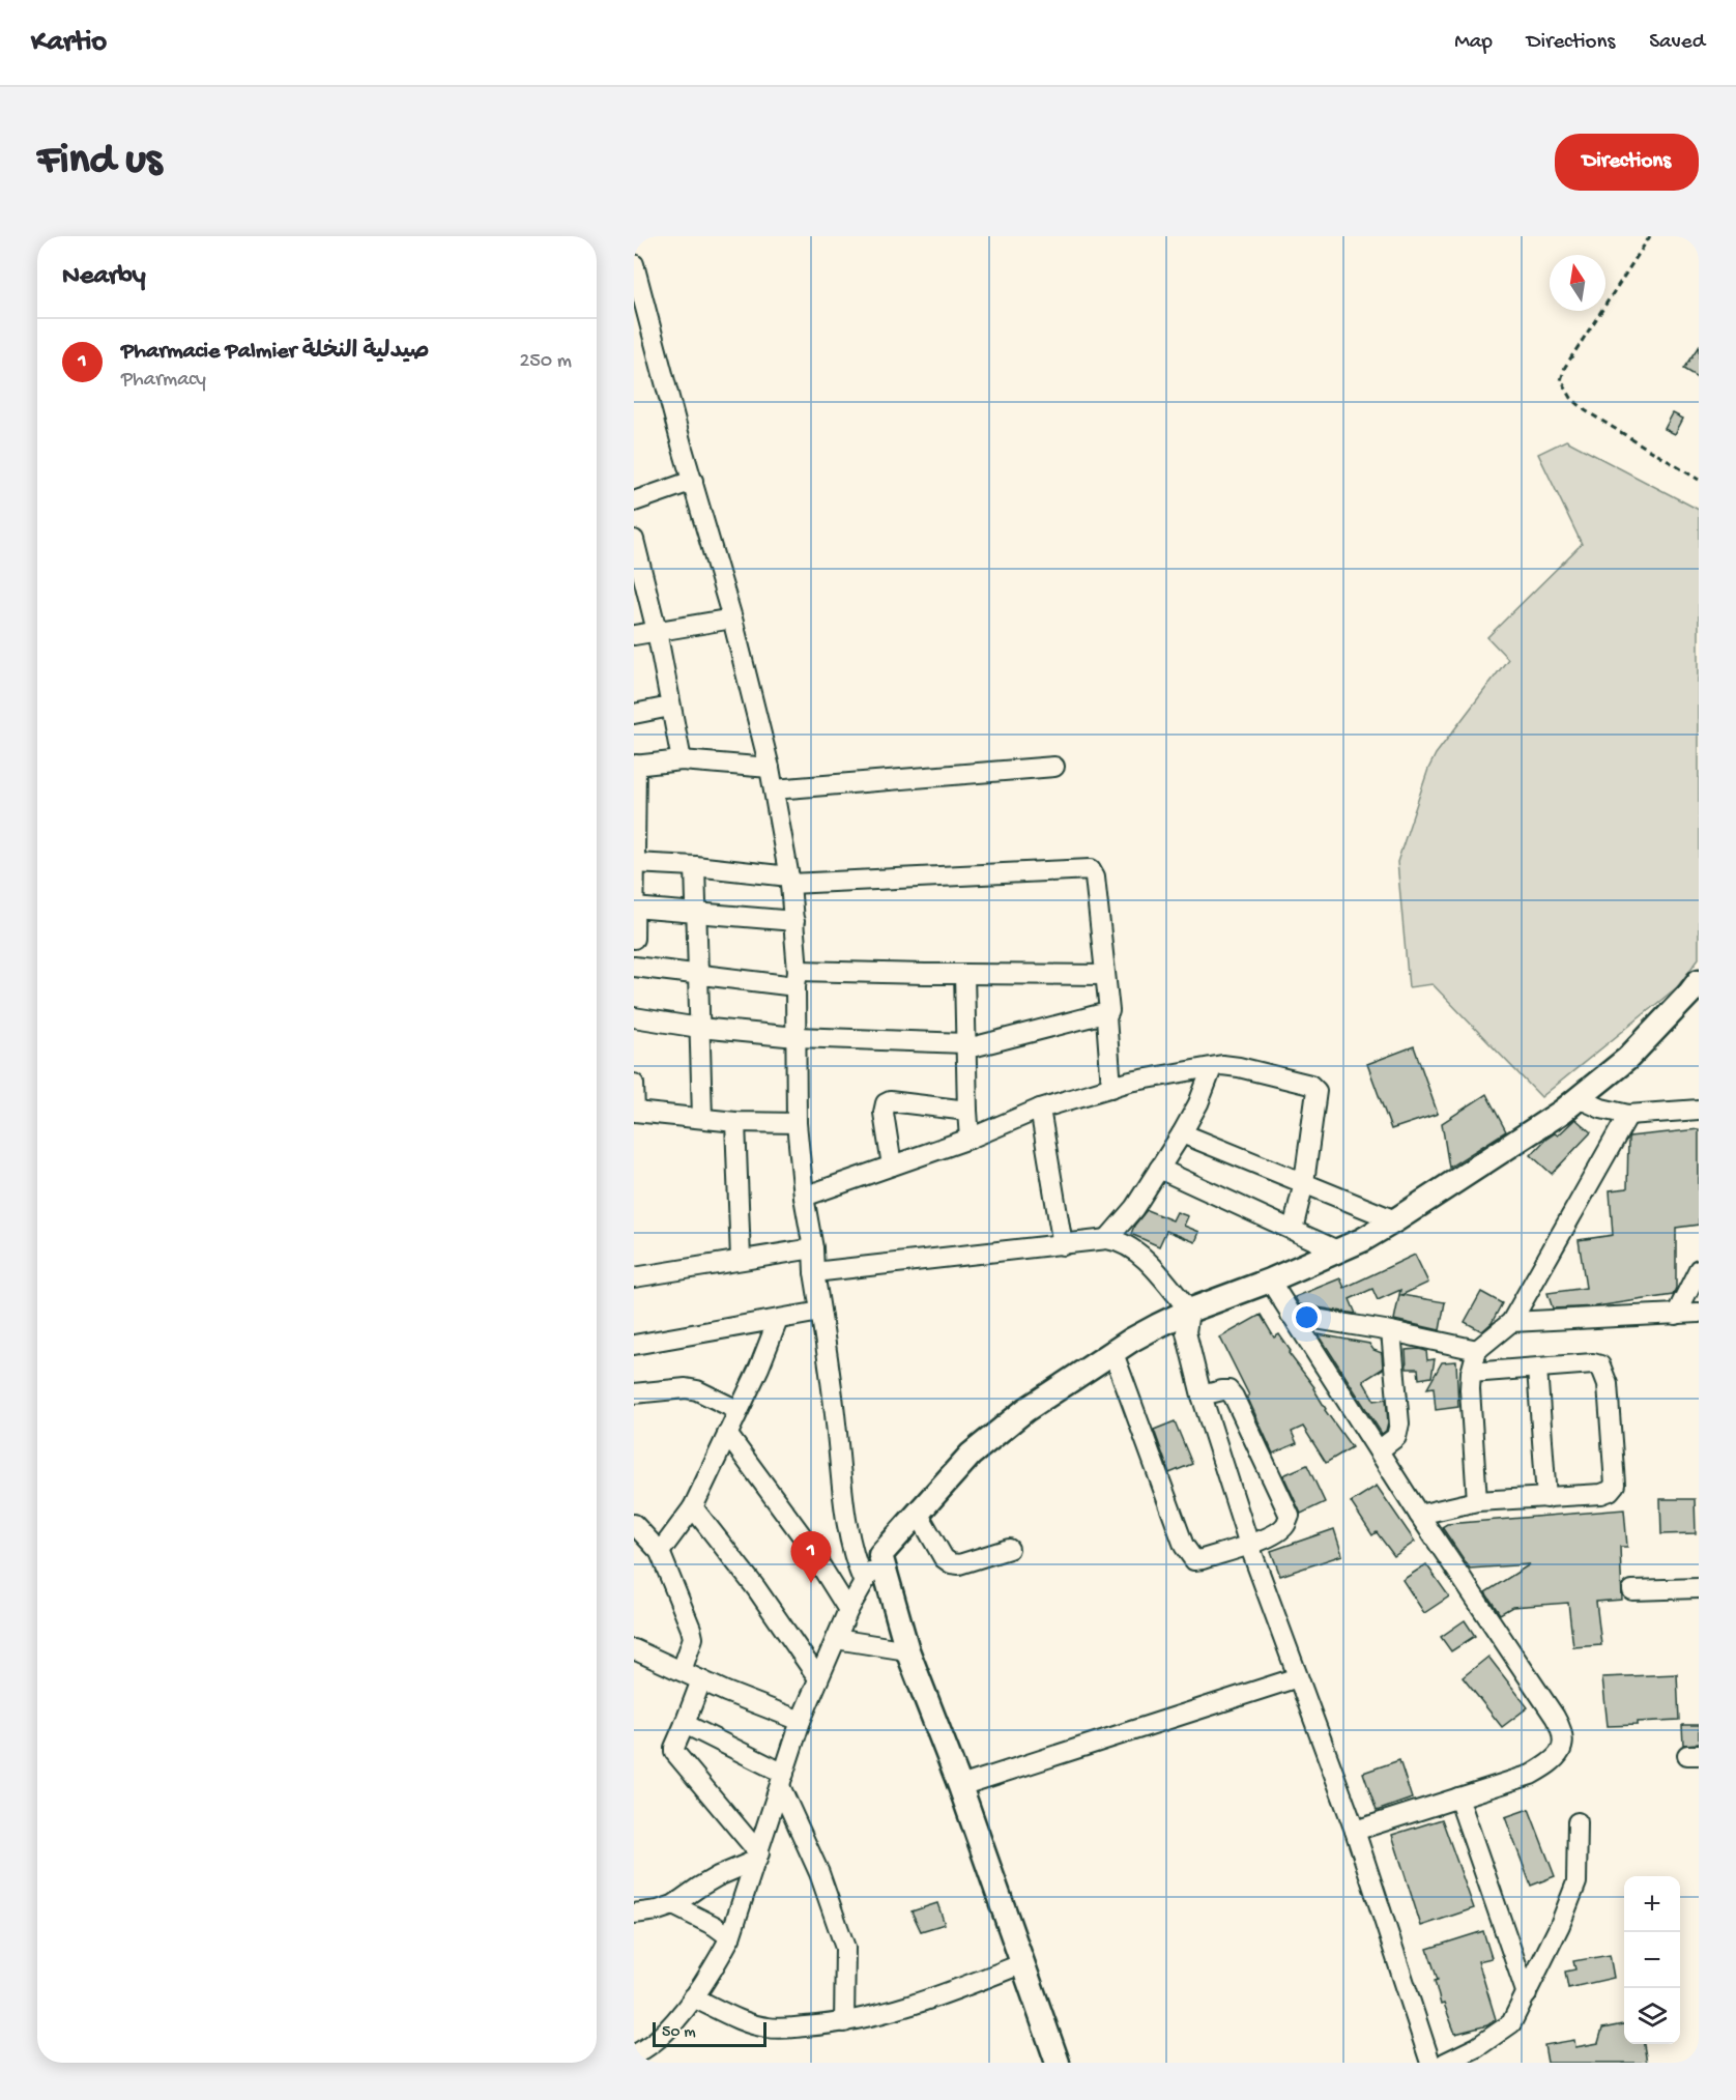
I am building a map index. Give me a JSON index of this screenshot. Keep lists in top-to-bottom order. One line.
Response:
{"scale_bar":"50 m","north":"top","page":{"header":"Kartio","nav":["Map","Directions","Saved"],"buttons":"Directions","title":"Find us","heading":"Nearby","list":[{"mark":"1","name":"Pharmacie Palmier صيدلية النخلة","note":"Pharmacy","value":"250 m"}],"pins":"1","map_buttons":["+","−"],"scale":"50 m"}}
